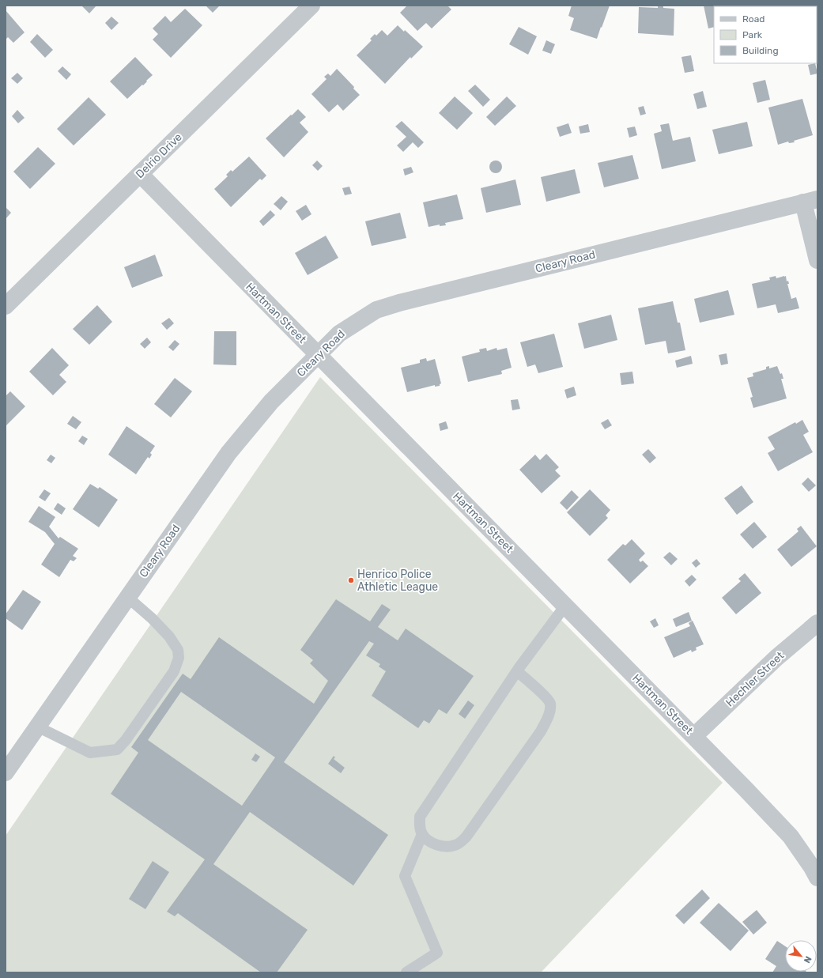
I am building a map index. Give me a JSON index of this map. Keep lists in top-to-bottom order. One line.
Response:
{"streets":{"street":["Delrio Drive","Cleary Road","Hartman Street","Hechler Street"]},"crossings":[["Delrio Drive","Hartman Street"],["Cleary Road","Hartman Street"],["Hartman Street","Hechler Street"]],"places":["Henrico Police Athletic League"],"legend":["Road","Park","Building"],"north":"bottom right"}
